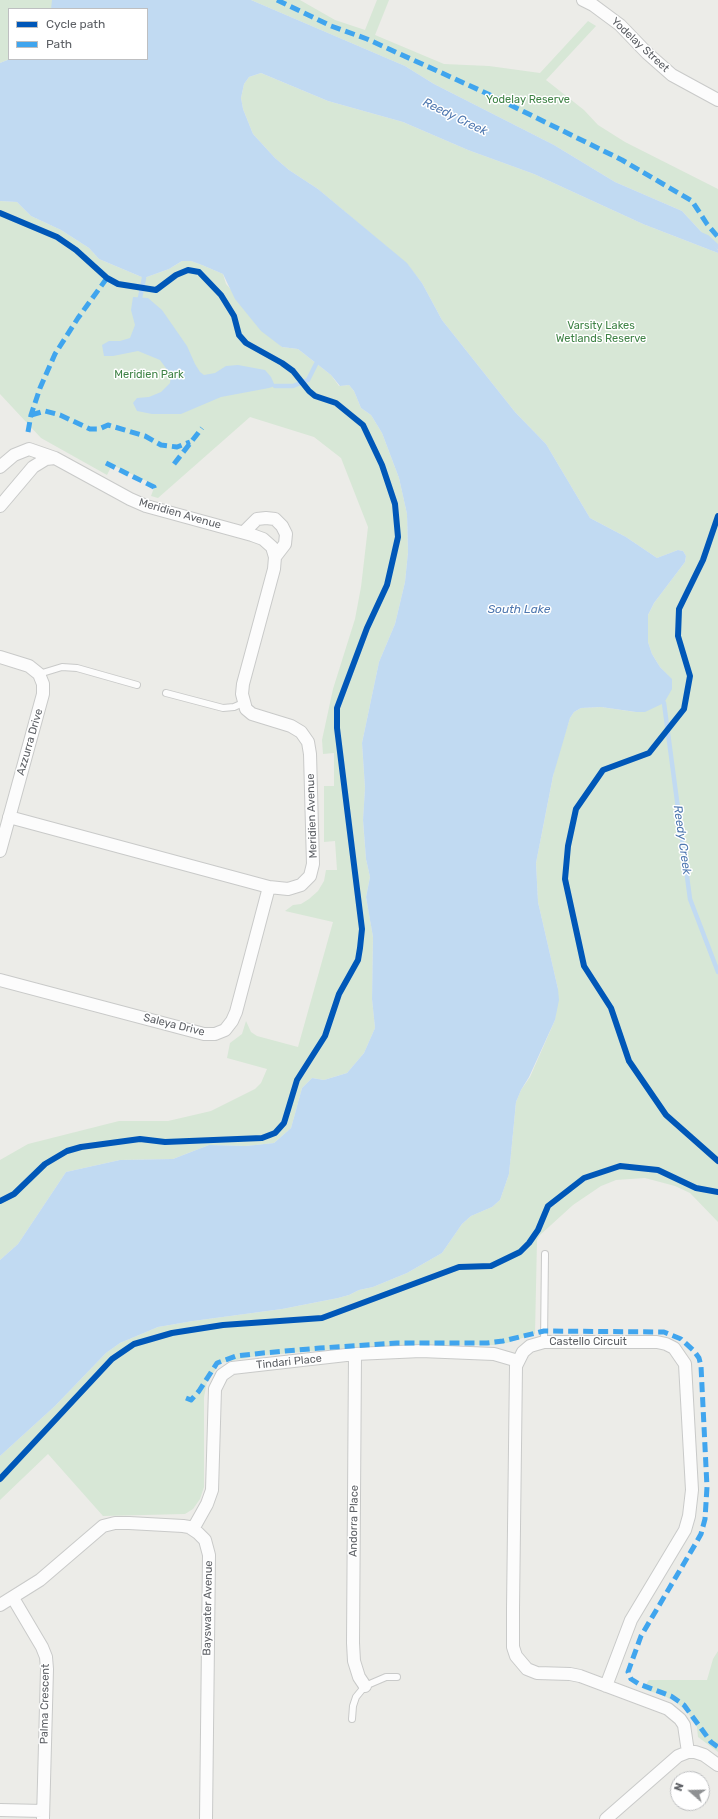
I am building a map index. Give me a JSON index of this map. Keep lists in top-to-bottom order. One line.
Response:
{"streets":{"street":["Yodelay Street","Meridien Avenue","Azzurra Drive","Saleya Drive","Castello Circuit","Tindari Place","Andorra Place","Bayswater Avenue","Palma Crescent"]},"crossings":[["Meridien Avenue","Azzurra Drive"],["Meridien Avenue","Saleya Drive"],["Castello Circuit","Tindari Place"],["Tindari Place","Andorra Place"],["Tindari Place","Bayswater Avenue"]],"water":["Reedy Creek","South Lake"],"parks":["Yodelay Reserve","Varsity Lakes Wetlands Reserve","Meridien Park"],"legend":["Cycle path","Path"],"north":"left"}
